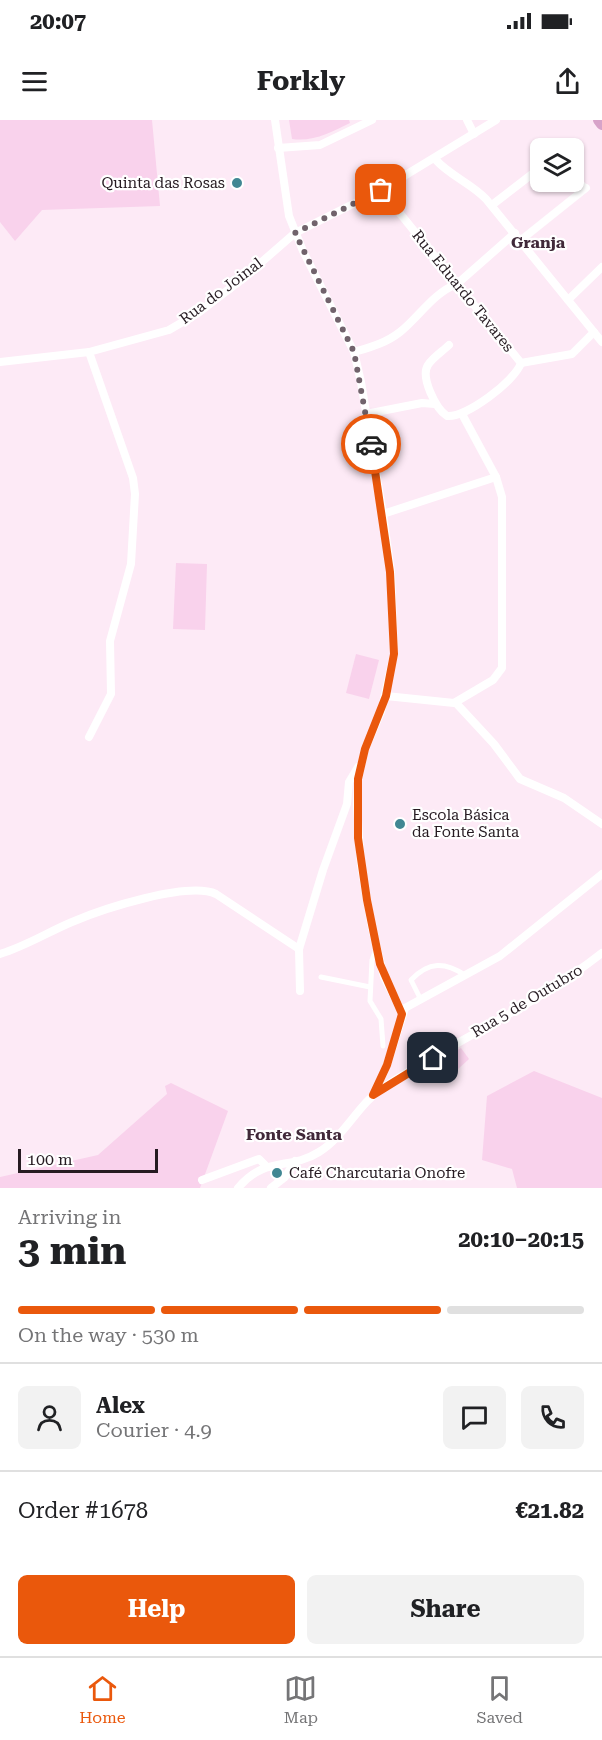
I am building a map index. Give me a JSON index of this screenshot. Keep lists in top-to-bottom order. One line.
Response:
{"streets":{"street":["Rua do Joinal","Rua Eduardo Tavares","Rua 5 de Outubro"]},"crossings":[["Rua do Joinal","Rua Eduardo Tavares"]],"districts":["Granja","Fonte Santa"],"places":["Quinta das Rosas","Escola Básica da Fonte Santa","Café Charcutaria Onofre"],"scale_bar":"100 m","page":{"status":"20:07","header":"Forkly","scale":"100 m","heading":["3 min","Arriving in","20:10–20:15"],"panel":["Alex","Courier · 4.9","Order #1678","€21.82"],"bar":"On the way · 530 m","buttons":["Help","Share"],"tabs":["Home","Map","Saved"]}}
